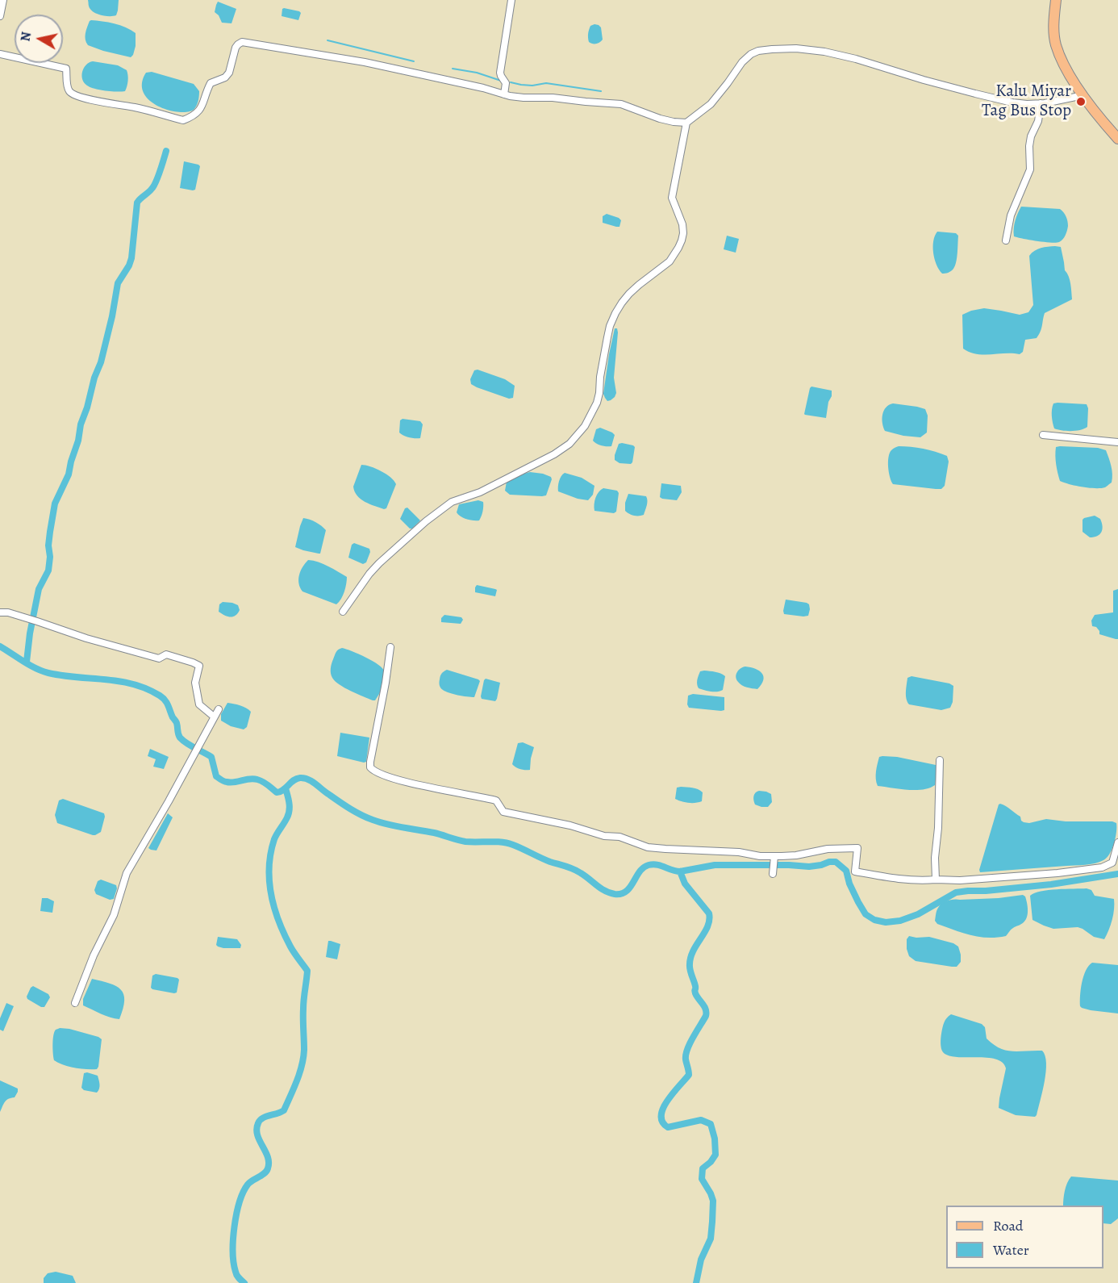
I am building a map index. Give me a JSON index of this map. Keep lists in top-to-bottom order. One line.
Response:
{"places":["Kalu Miyar Tag Bus Stop"],"legend":["Road","Water"],"north":"left"}
